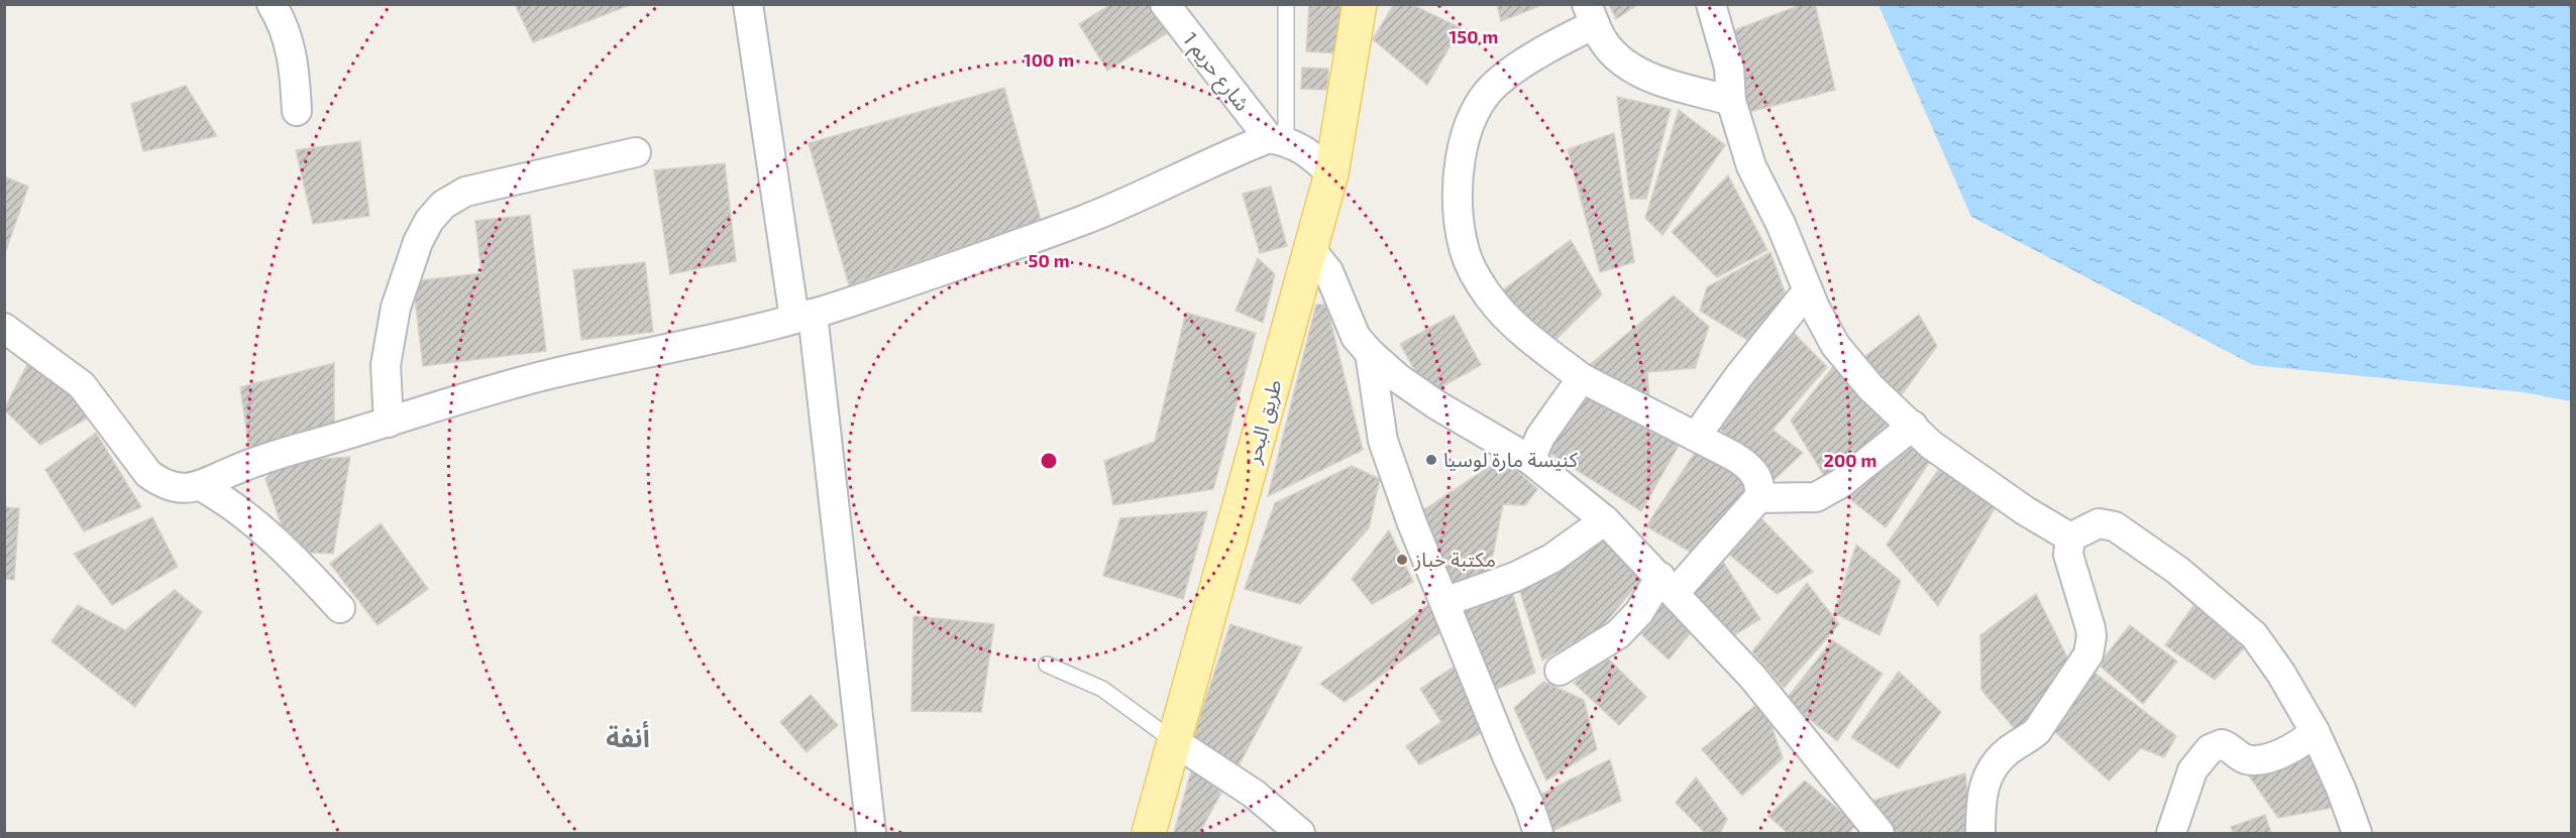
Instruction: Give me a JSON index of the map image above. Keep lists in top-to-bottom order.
{
  "streets": {
    "main road": ["طريق البحر"],
    "street": ["شارع حريم 1"]
  },
  "districts": ["أنفة"],
  "places": ["كنيسة مارة لوسيا", "مكتبة خباز"],
  "rings": [
    "150 m",
    "100 m",
    "50 m",
    "200 m"
  ]
}
